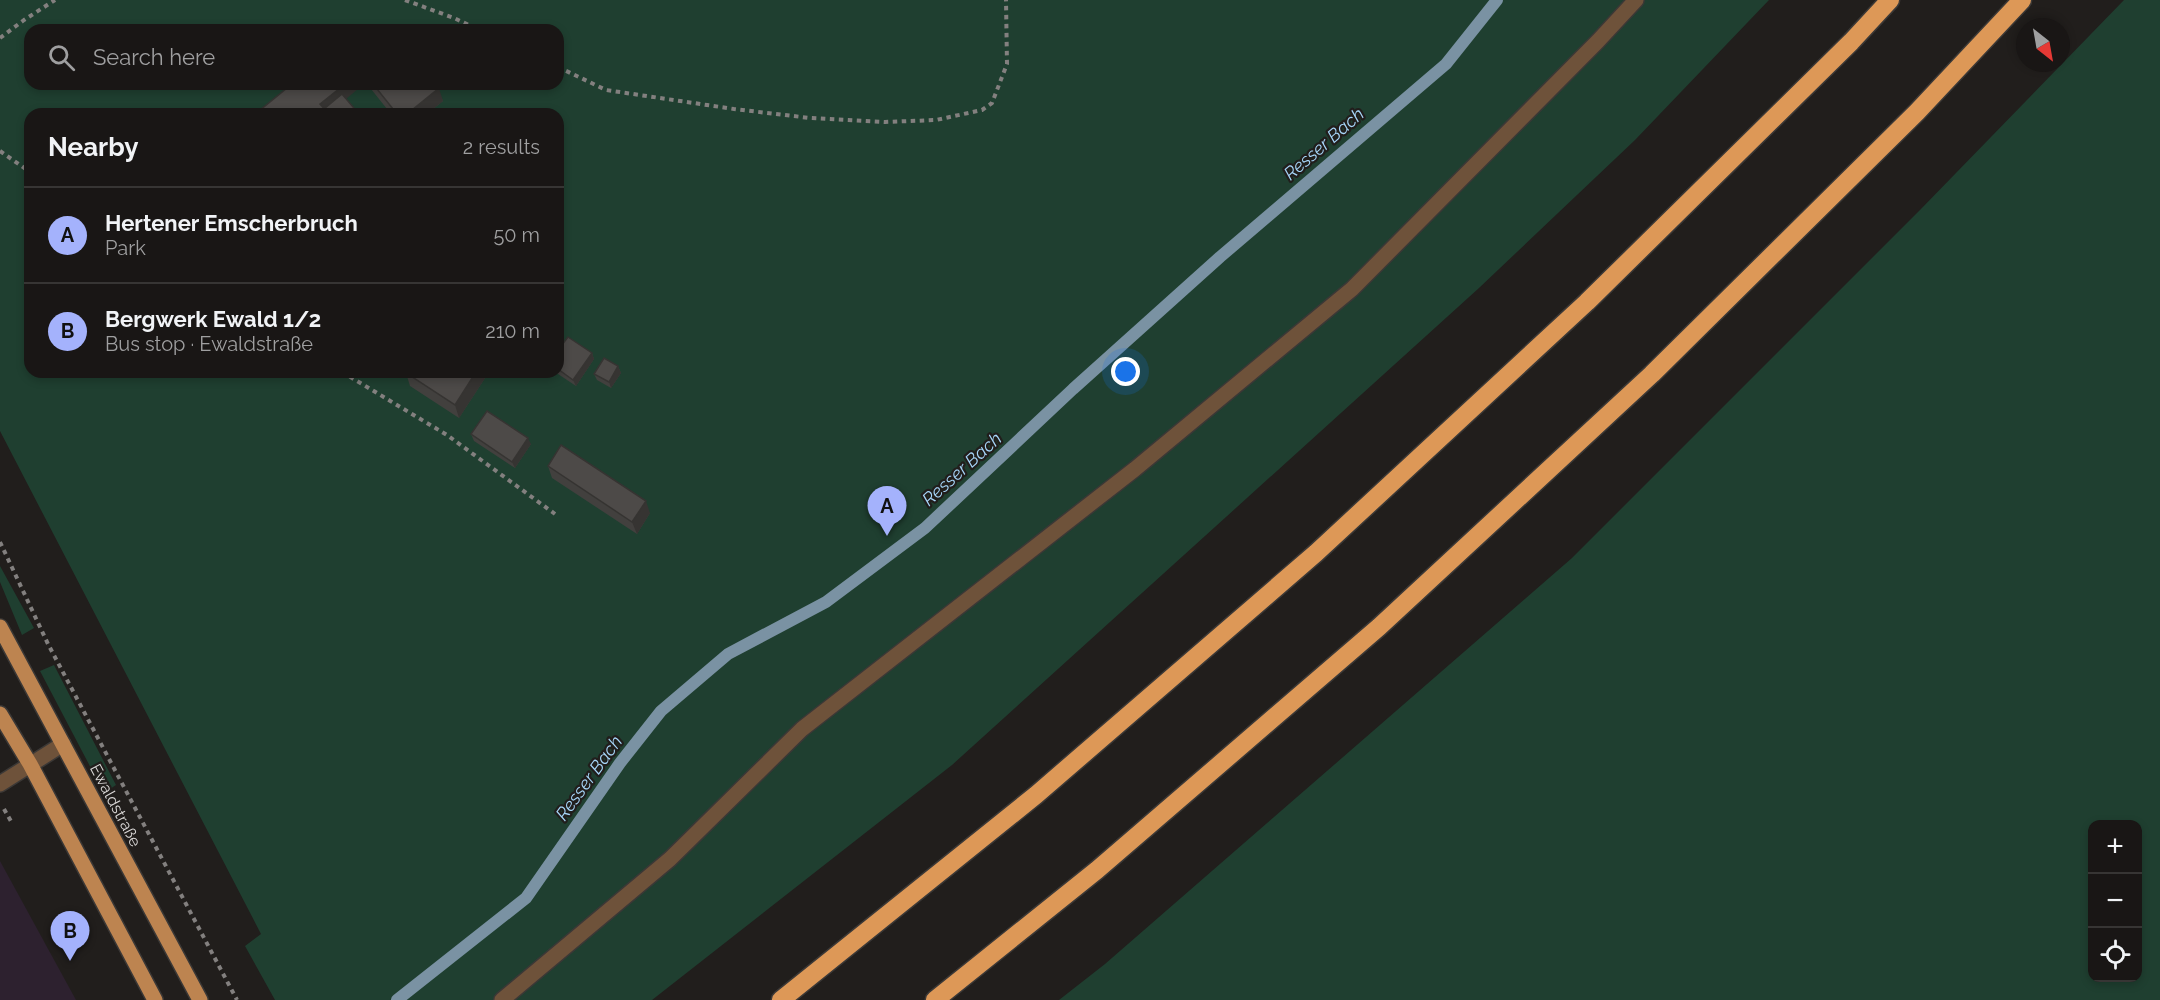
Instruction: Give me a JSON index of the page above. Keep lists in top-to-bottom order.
{
  "streets": {
    "main road": ["Ewaldstraße"]
  },
  "water": ["Resser Bach"],
  "north": "bottom right",
  "page": {
    "search": "Search here",
    "heading": ["Nearby", "2 results"],
    "list": [
      {
        "mark": "A",
        "name": "Hertener Emscherbruch",
        "note": "Park",
        "value": "50 m"
      },
      {
        "mark": "B",
        "name": "Bergwerk Ewald 1/2",
        "note": "Bus stop · Ewaldstraße",
        "value": "210 m"
      }
    ],
    "pins": ["A", "B"],
    "map_buttons": ["+", "−"]
  }
}
